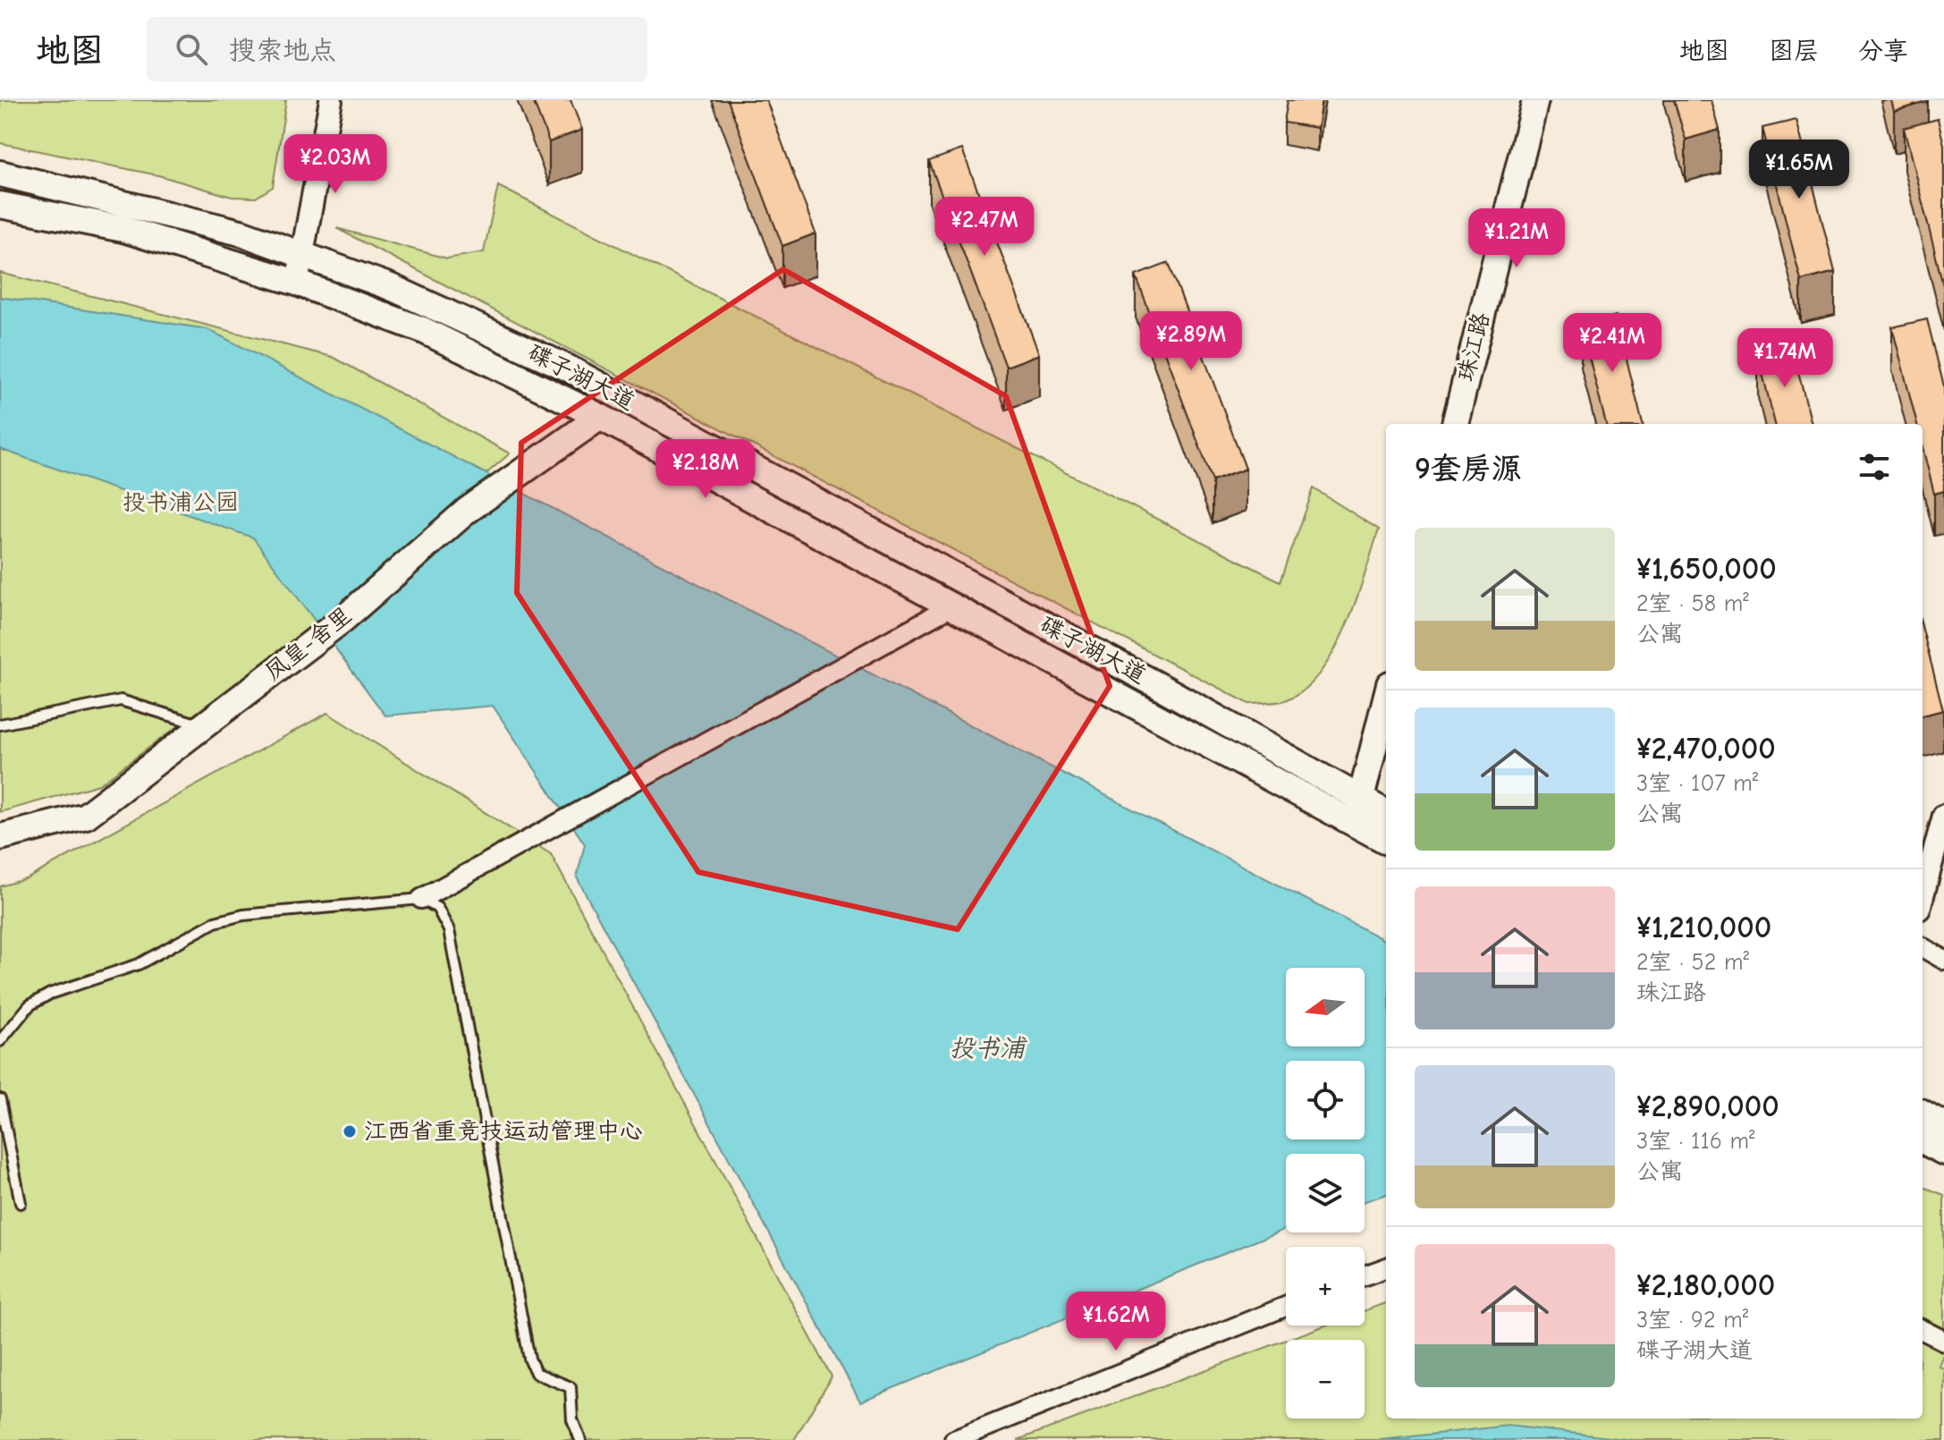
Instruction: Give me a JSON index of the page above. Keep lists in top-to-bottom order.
{
  "streets": {
    "main road": ["珠江路", "碟子湖大道", "凤皇-舍里"]
  },
  "crossings": [
    ["碟子湖大道", "凤皇-舍里"]
  ],
  "water": ["投书浦"],
  "parks": ["投书浦公园"],
  "places": ["江西省重竞技运动管理中心"],
  "north": "left",
  "page": {
    "header": "地图",
    "search": "搜索地点",
    "nav": ["地图", "图层", "分享"],
    "price": [
      "¥2.03M",
      "¥1.65M",
      "¥2.47M",
      "¥1.21M",
      "¥2.89M",
      "¥2.41M",
      "¥1.74M",
      "¥2.18M",
      "¥1.62M"
    ],
    "heading": "9套房源",
    "list": [
      {
        "name": "¥1,650,000",
        "note": "2室 · 58 m² · 公寓"
      },
      {
        "name": "¥2,470,000",
        "note": "3室 · 107 m² · 公寓"
      },
      {
        "name": "¥1,210,000",
        "note": "2室 · 52 m² · 珠江路"
      },
      {
        "name": "¥2,890,000",
        "note": "3室 · 116 m² · 公寓"
      },
      {
        "name": "¥2,180,000",
        "note": "3室 · 92 m² · 碟子湖大道"
      }
    ],
    "map_buttons": ["+", "−"]
  }
}
